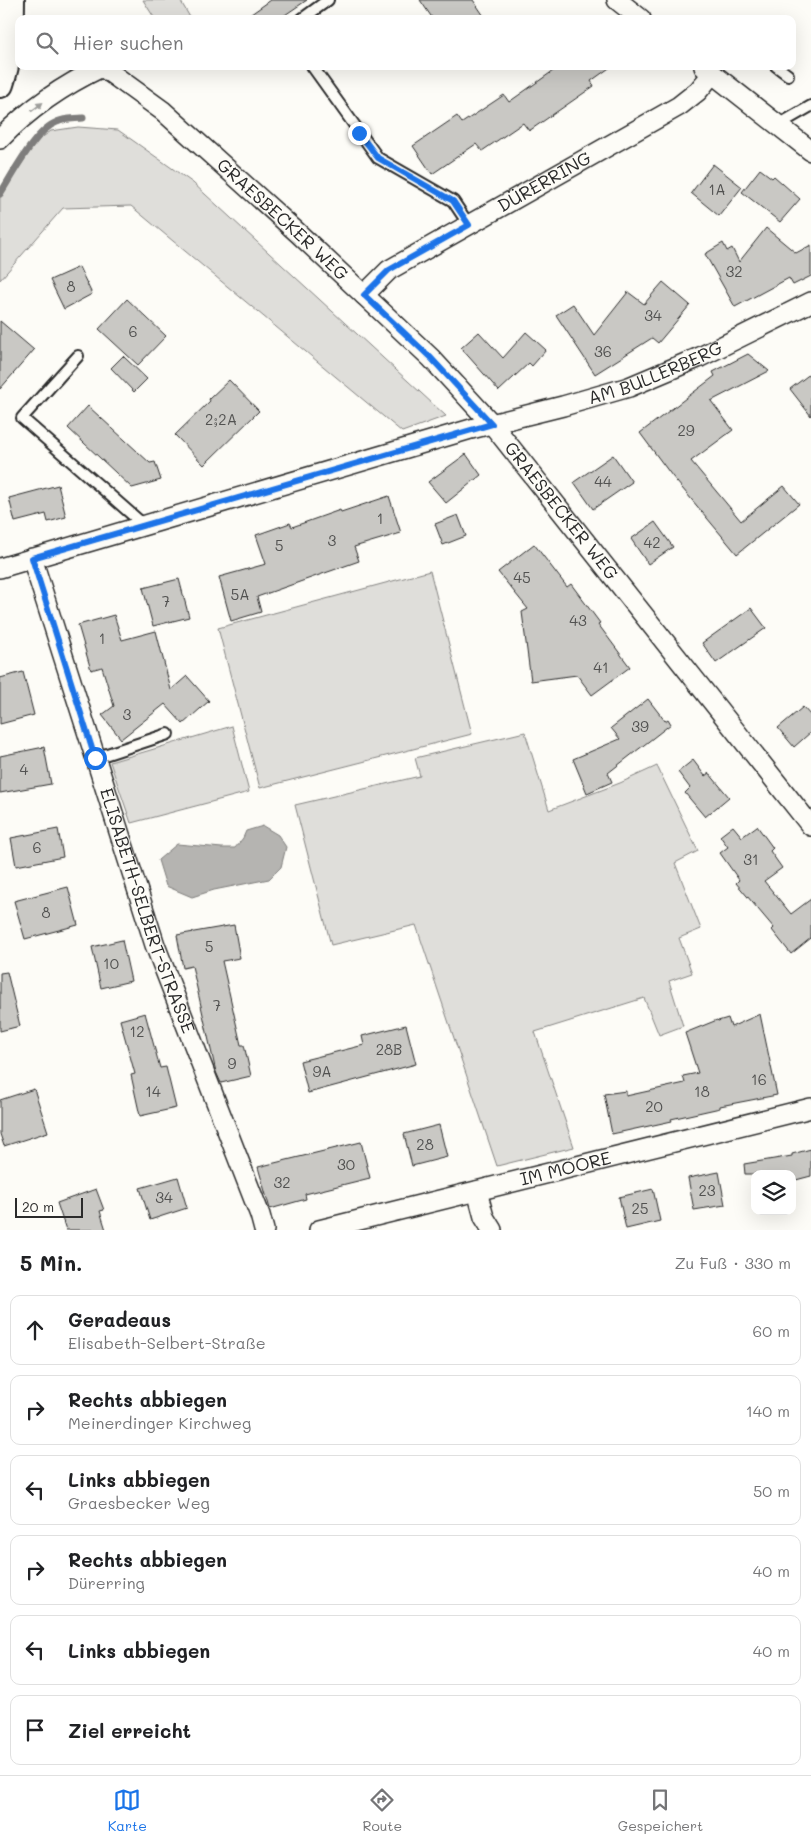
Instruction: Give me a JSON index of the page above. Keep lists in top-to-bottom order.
{
  "streets": {
    "street": [
      "DÜRERRING",
      "GRAESBECKER WEG",
      "AM BULLERBERG",
      "ELISABETH-SELBERT-STRASSE",
      "IM MOORE"
    ]
  },
  "crossings": [
    ["DÜRERRING", "GRAESBECKER WEG"],
    ["GRAESBECKER WEG", "AM BULLERBERG"],
    ["AM BULLERBERG", "ELISABETH-SELBERT-STRASSE"]
  ],
  "house_numbers": [
    "1A",
    "32",
    "8",
    "34",
    "6",
    "36",
    "2;2A",
    "29",
    "44",
    "1",
    "3",
    "42",
    "5",
    "45",
    "5A",
    "7",
    "43",
    "1",
    "41",
    "3",
    "39",
    "4",
    "6",
    "31",
    "8",
    "5",
    "10",
    "7",
    "12",
    "28B",
    "9",
    "9A",
    "16",
    "14",
    "18",
    "20",
    "28",
    "30",
    "32",
    "23",
    "34",
    "25"
  ],
  "scale_bar": "20 m",
  "page": {
    "search": "Hier suchen",
    "scale": "20 m",
    "heading": ["5 Min.", "Zu Fuß · 330 m"],
    "list": [
      ["Geradeaus", "Elisabeth-Selbert-Straße", "60 m"],
      ["Rechts abbiegen", "Meinerdinger Kirchweg", "140 m"],
      ["Links abbiegen", "Graesbecker Weg", "50 m"],
      ["Rechts abbiegen", "Dürerring", "40 m"],
      ["Links abbiegen", "40 m"],
      "Ziel erreicht"
    ],
    "nav": ["Karte", "Route", "Gespeichert"]
  }
}
